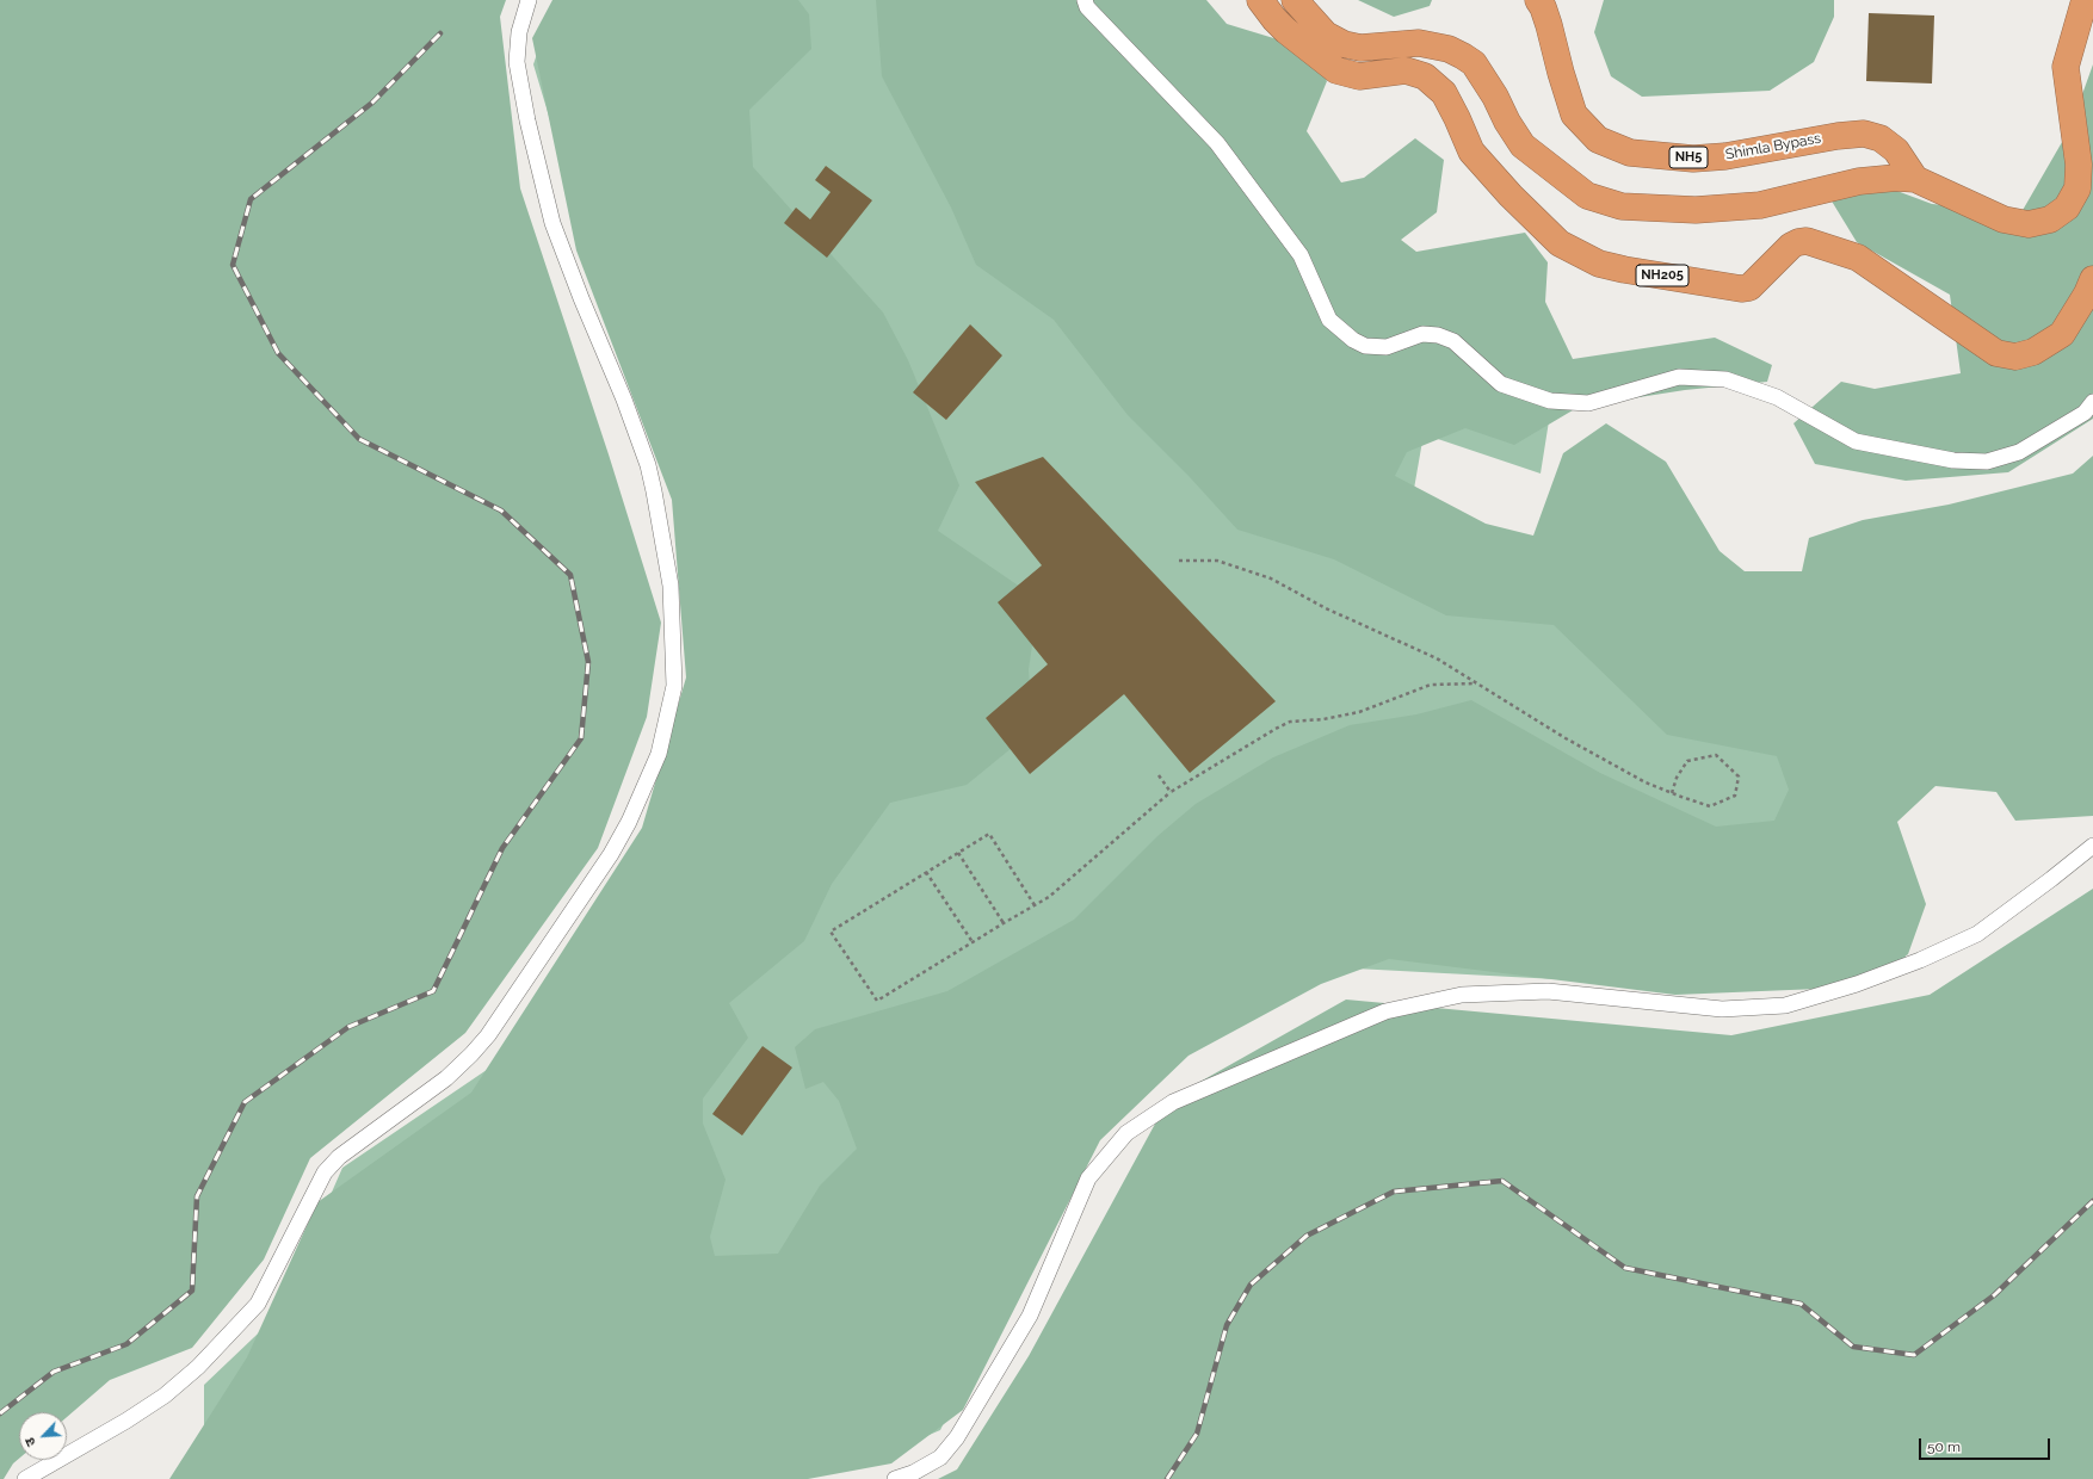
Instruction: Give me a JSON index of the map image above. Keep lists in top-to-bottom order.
{
  "streets": {
    "highway": ["Shimla Bypass", "NH5", "NH205"]
  },
  "scale_bar": "50 m",
  "north": "bottom left"
}
